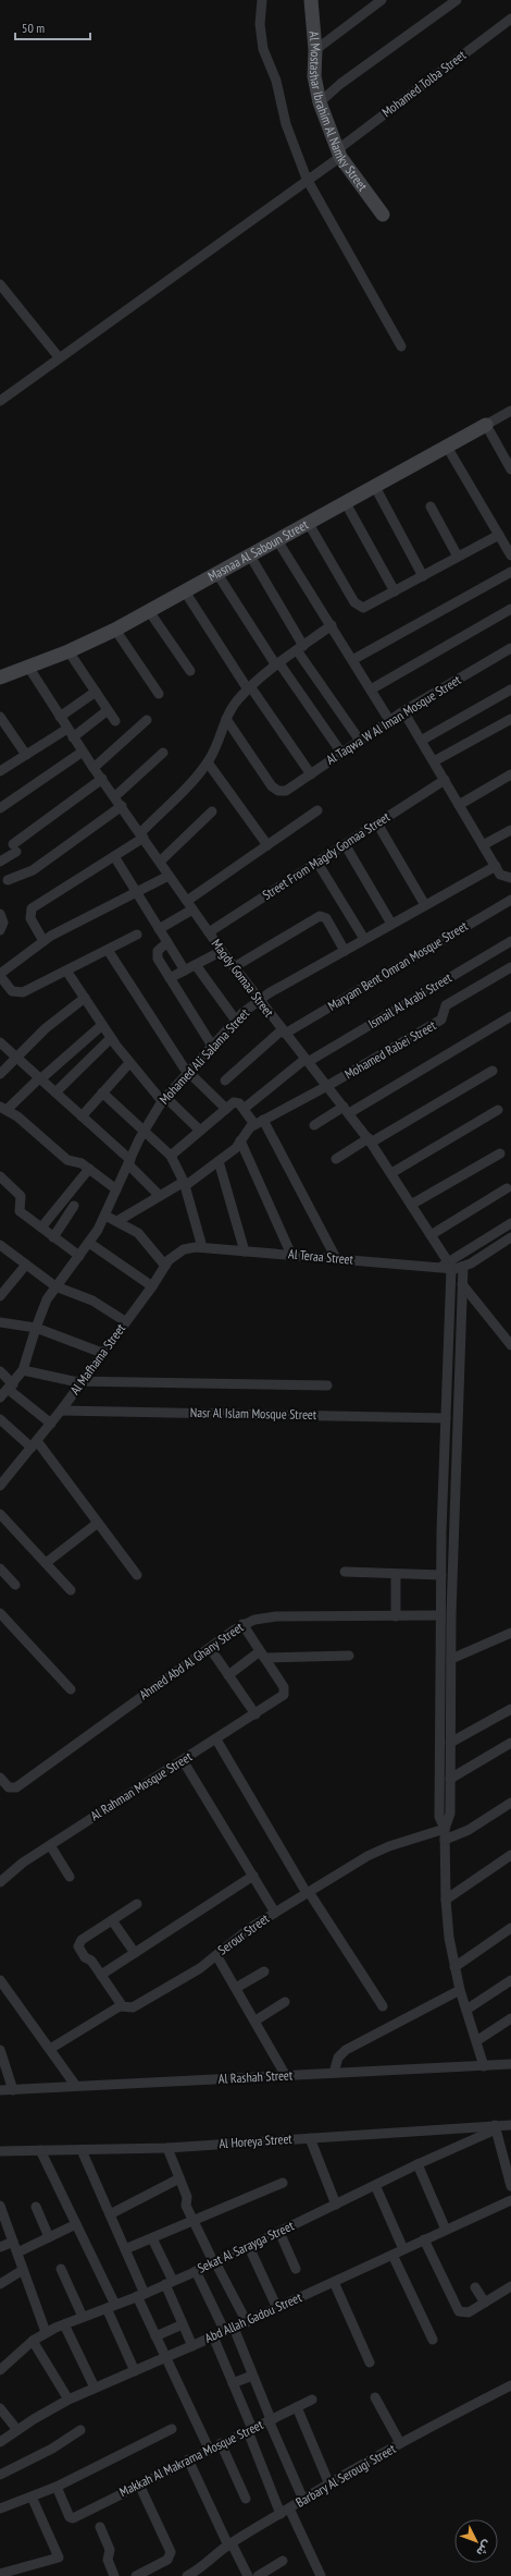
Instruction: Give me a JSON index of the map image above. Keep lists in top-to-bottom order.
{
  "streets": {
    "street": [
      "Mohamed Tolba Street",
      "Al Mostashar Ibrahim Al Namky Street",
      "Masnaa Al Saboun Street",
      "Al Taqwa W Al Iman Mosque Street",
      "Street From Magdy Gomaa Street",
      "Maryam Bent Omran Mosque Street",
      "Magdy Gomaa Street",
      "Ismail Al Arabi Street",
      "Mohamed Rabei Street",
      "Mohamed Ali Salama Street",
      "Al Teraa Street",
      "Al Mafhama Street",
      "Nasr Al Islam Mosque Street",
      "Ahmed Abd Al Ghany Street",
      "Al Rahman Mosque Street",
      "Serour Street",
      "Al Rashah Street",
      "Al Horeya Street",
      "Sekat Al Sarayga Street",
      "Abd Allah Gadou Street",
      "Makkah Al Makrama Mosque Street",
      "Barbary Al Serougi Street"
    ]
  },
  "crossings": [
    ["Mohamed Tolba Street", "Al Mostashar Ibrahim Al Namky Street"],
    ["Masnaa Al Saboun Street", "Magdy Gomaa Street"],
    ["Street From Magdy Gomaa Street", "Magdy Gomaa Street"],
    ["Maryam Bent Omran Mosque Street", "Magdy Gomaa Street"],
    ["Magdy Gomaa Street", "Ismail Al Arabi Street"],
    ["Magdy Gomaa Street", "Mohamed Rabei Street"],
    ["Magdy Gomaa Street", "Mohamed Ali Salama Street"],
    ["Magdy Gomaa Street", "Al Teraa Street"],
    ["Al Teraa Street", "Al Mafhama Street"],
    ["Al Mafhama Street", "Nasr Al Islam Mosque Street"],
    ["Al Horeya Street", "Sekat Al Sarayga Street"]
  ],
  "scale_bar": "50 m",
  "north": "bottom right"
}
